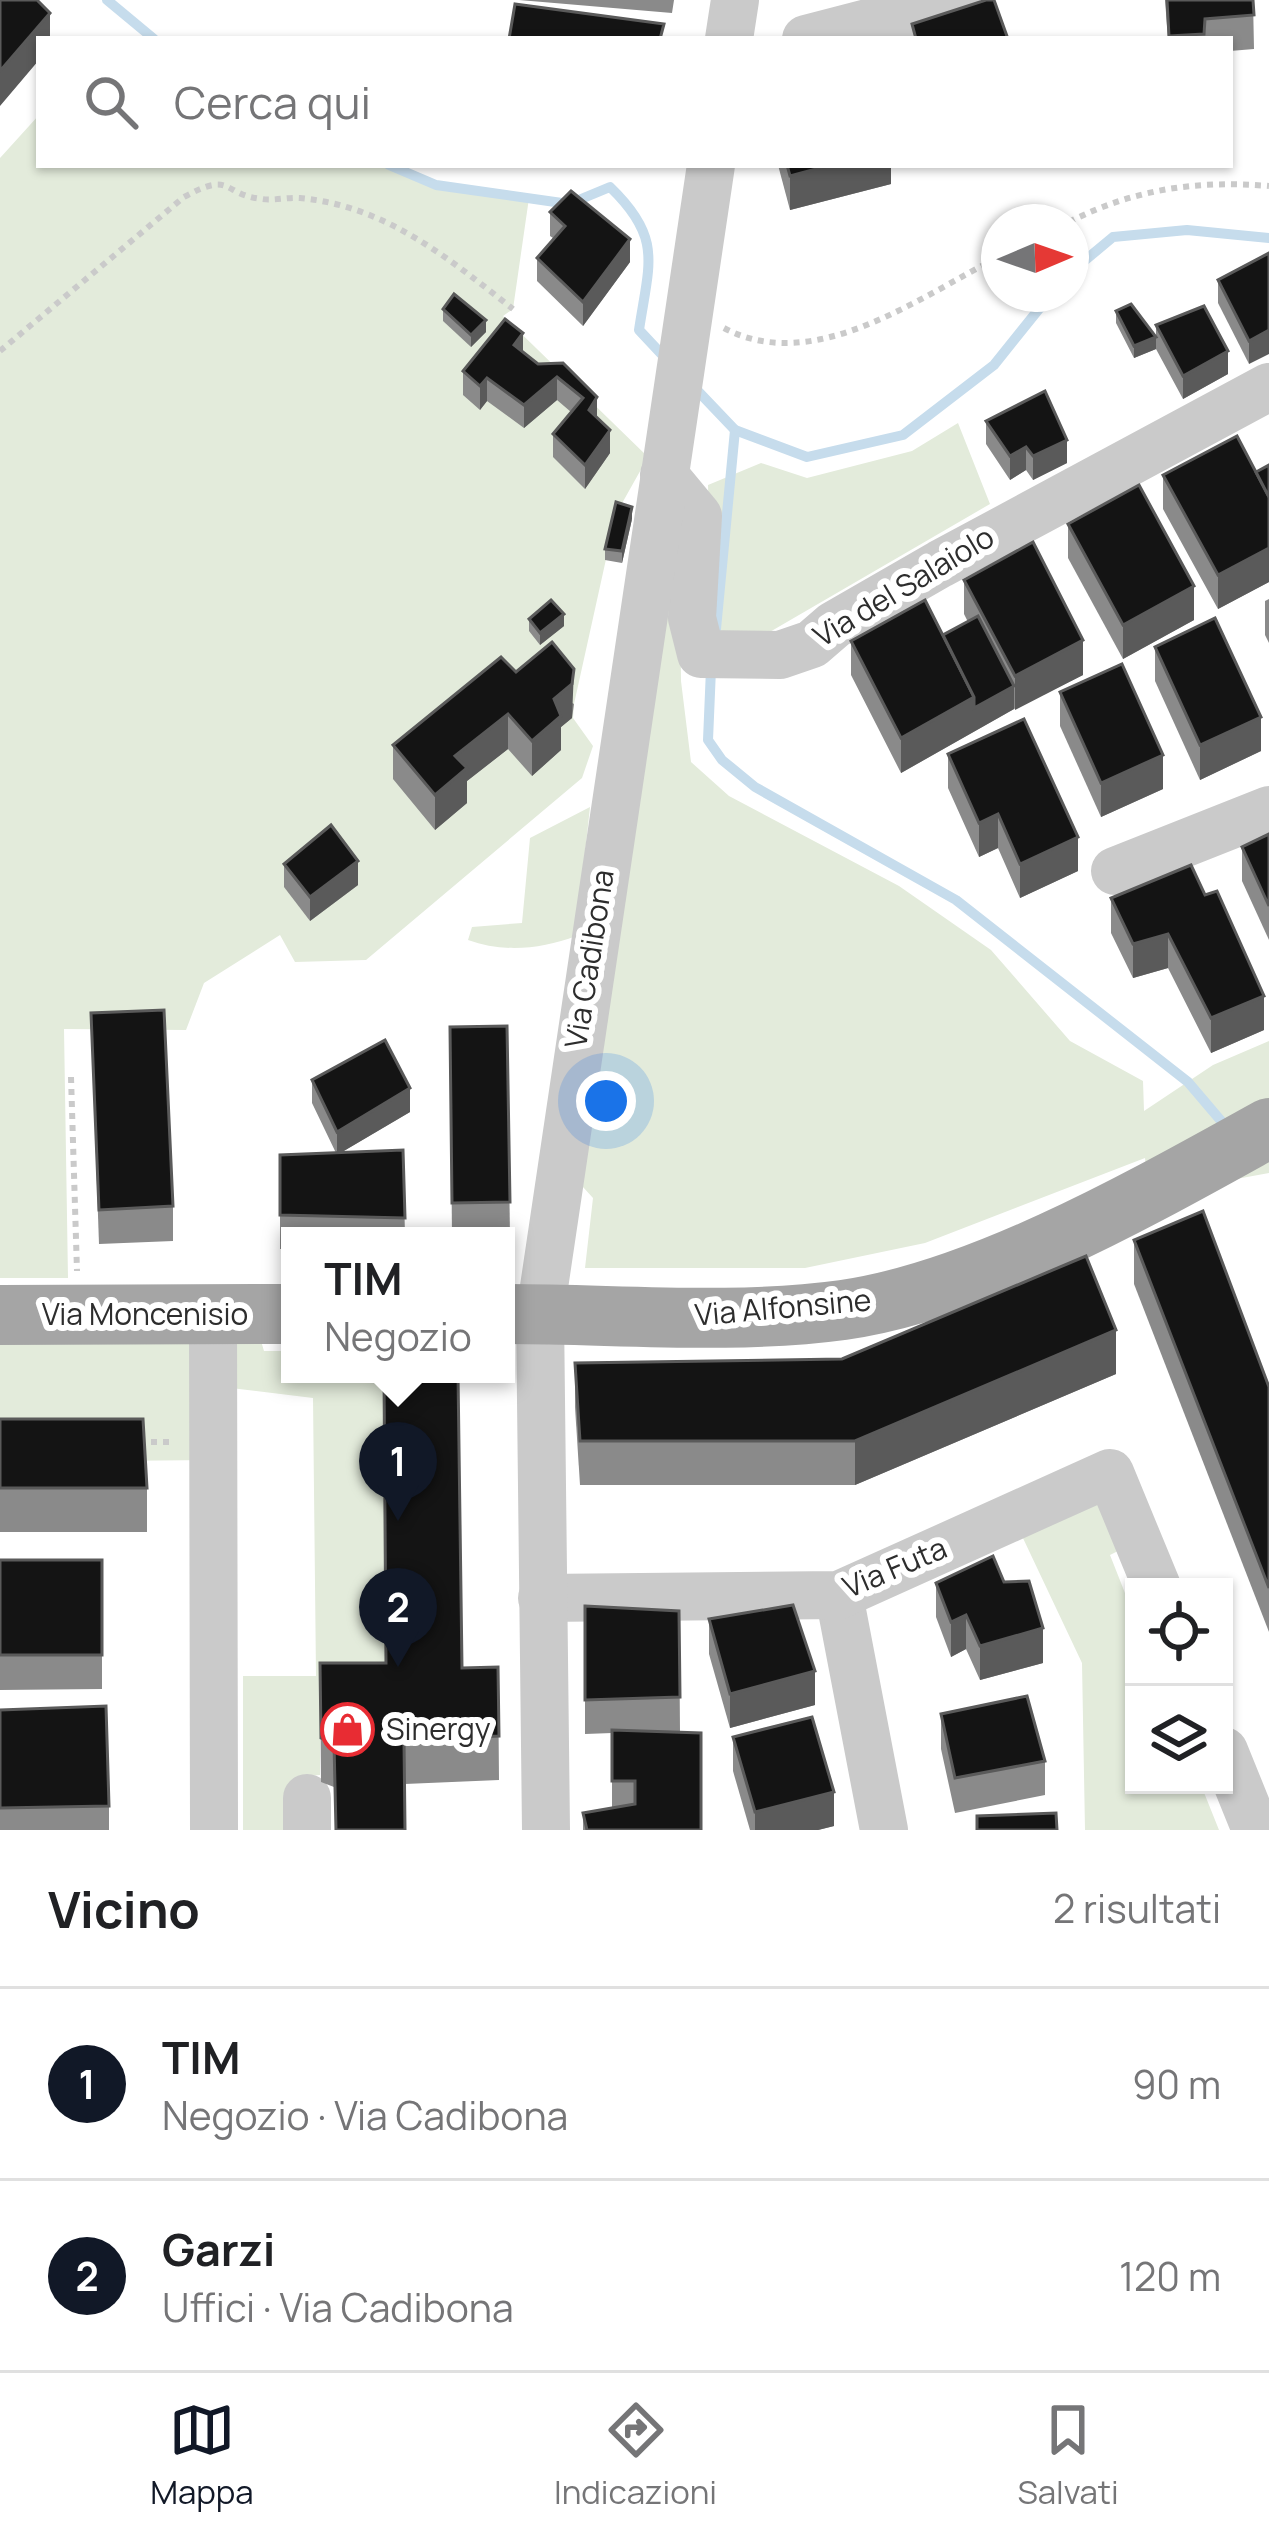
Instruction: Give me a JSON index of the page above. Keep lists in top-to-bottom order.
{
  "streets": {
    "main road": ["Via Alfonsine", "Via Moncenisio"],
    "street": ["Via del Salaiolo", "Via Cadibona", "Via Futa"]
  },
  "crossings": [
    ["Via del Salaiolo", "Via Cadibona"],
    ["Via Cadibona", "Via Alfonsine"],
    ["Via Cadibona", "Via Futa"]
  ],
  "places": {
    "shop": ["Sinergy"]
  },
  "north": "right",
  "page": {
    "search": "Cerca qui",
    "popup": ["TIM", "Negozio"],
    "pins": ["1", "2"],
    "heading": ["Vicino", "2 risultati"],
    "list": [
      {
        "mark": "1",
        "name": "TIM",
        "note": "Negozio · Via Cadibona",
        "value": "90 m"
      },
      {
        "mark": "2",
        "name": "Garzi",
        "note": "Uffici · Via Cadibona",
        "value": "120 m"
      }
    ],
    "nav": ["Mappa", "Indicazioni", "Salvati"]
  }
}
